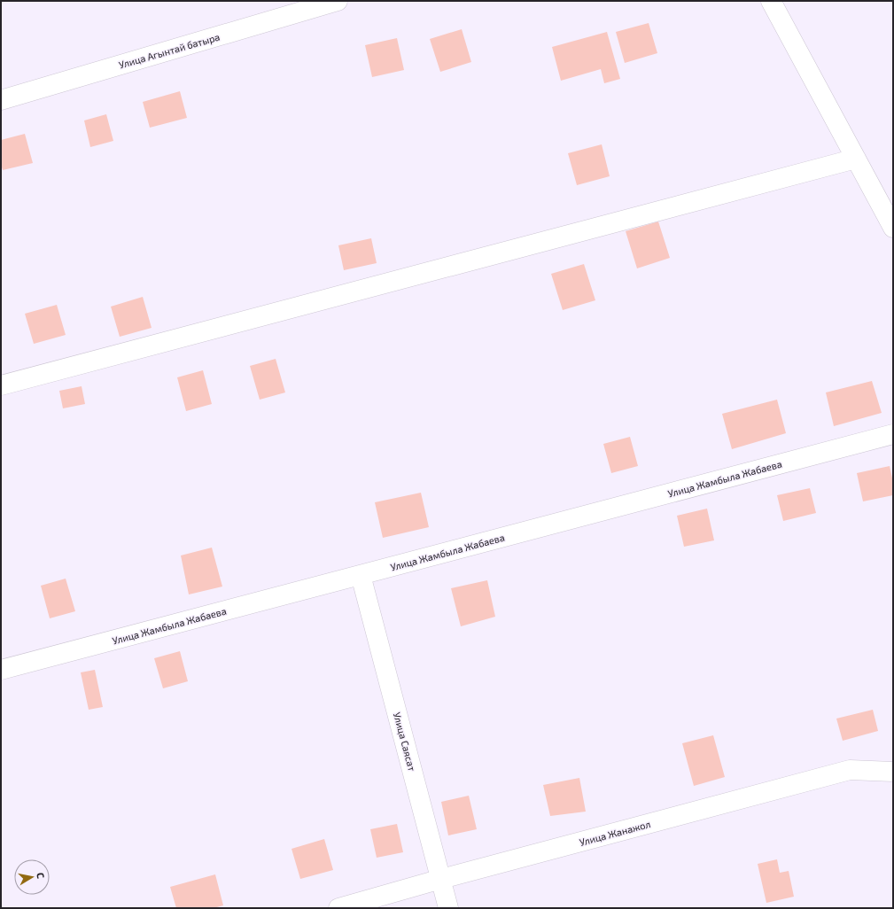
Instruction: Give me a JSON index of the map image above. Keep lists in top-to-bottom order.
{
  "streets": {
    "street": [
      "Улица Агынтай батыра",
      "Улица Жамбыла Жабаева",
      "Улица Саясат",
      "Улица Жанажол"
    ]
  },
  "crossings": [
    ["Улица Жамбыла Жабаева", "Улица Саясат"],
    ["Улица Саясат", "Улица Жанажол"]
  ],
  "north": "right"
}
